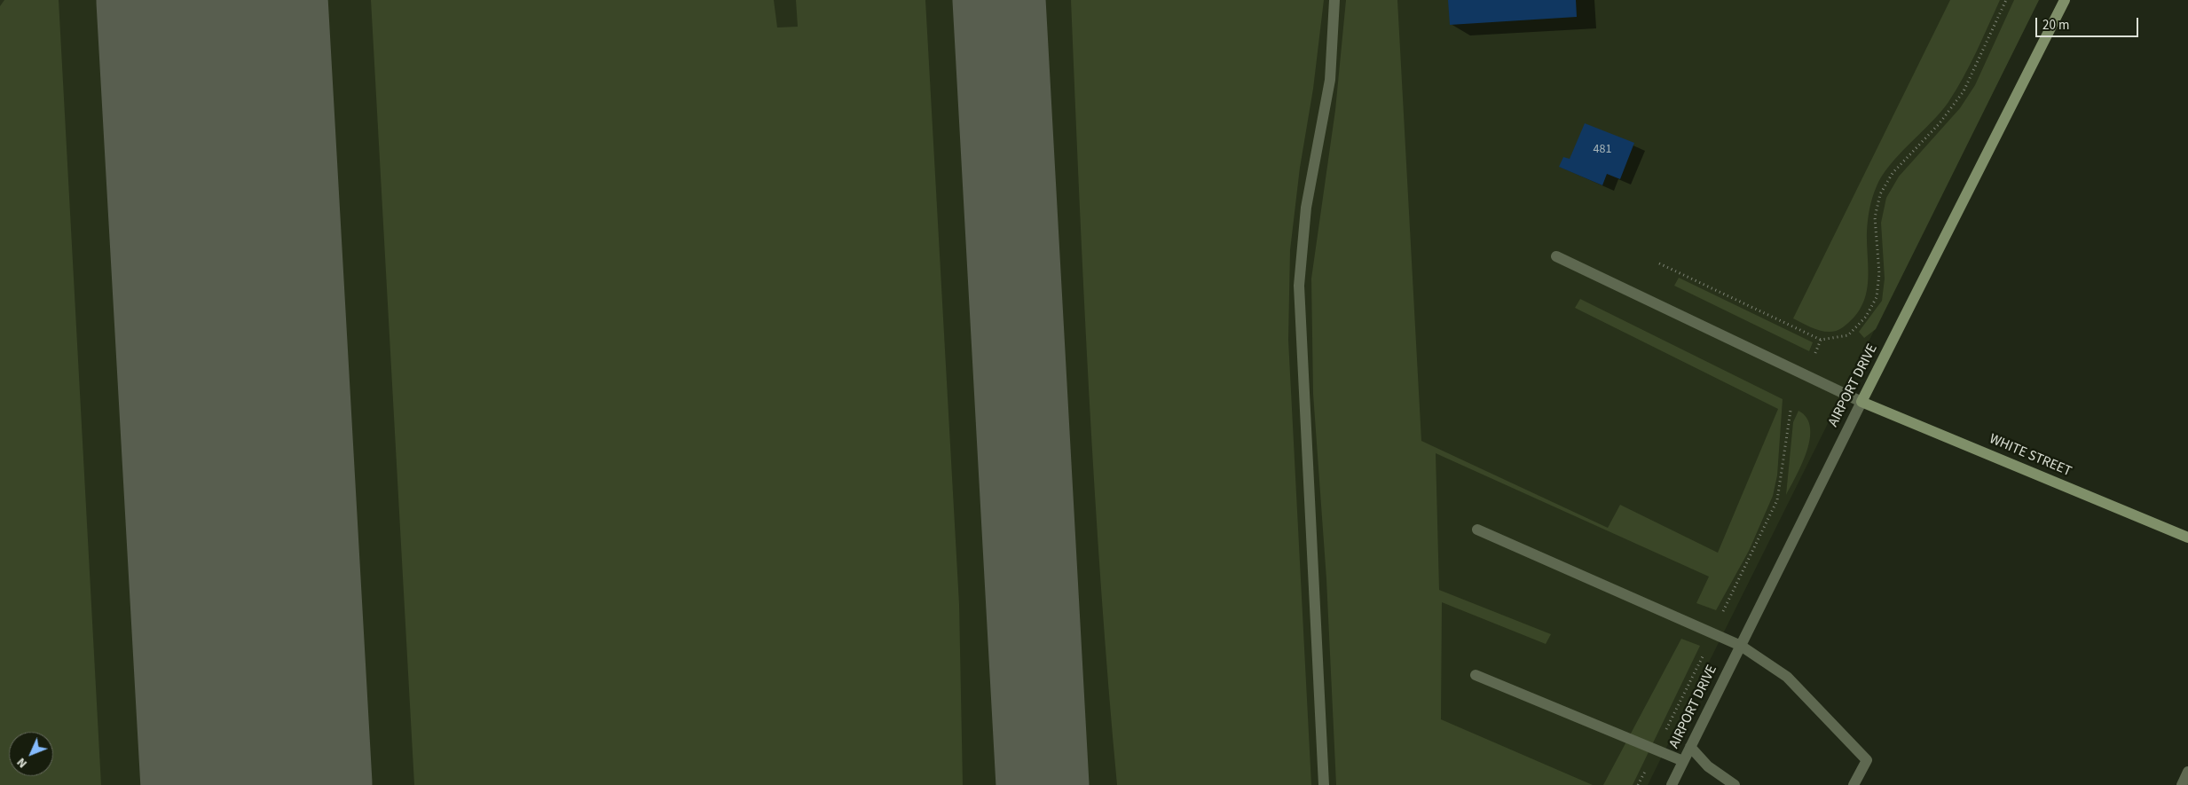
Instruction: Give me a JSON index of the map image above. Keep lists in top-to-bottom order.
{
  "streets": {
    "main road": ["AIRPORT DRIVE", "WHITE STREET"]
  },
  "crossings": [
    ["AIRPORT DRIVE", "WHITE STREET"]
  ],
  "house_numbers": ["481"],
  "scale_bar": "20 m",
  "north": "bottom left"
}
